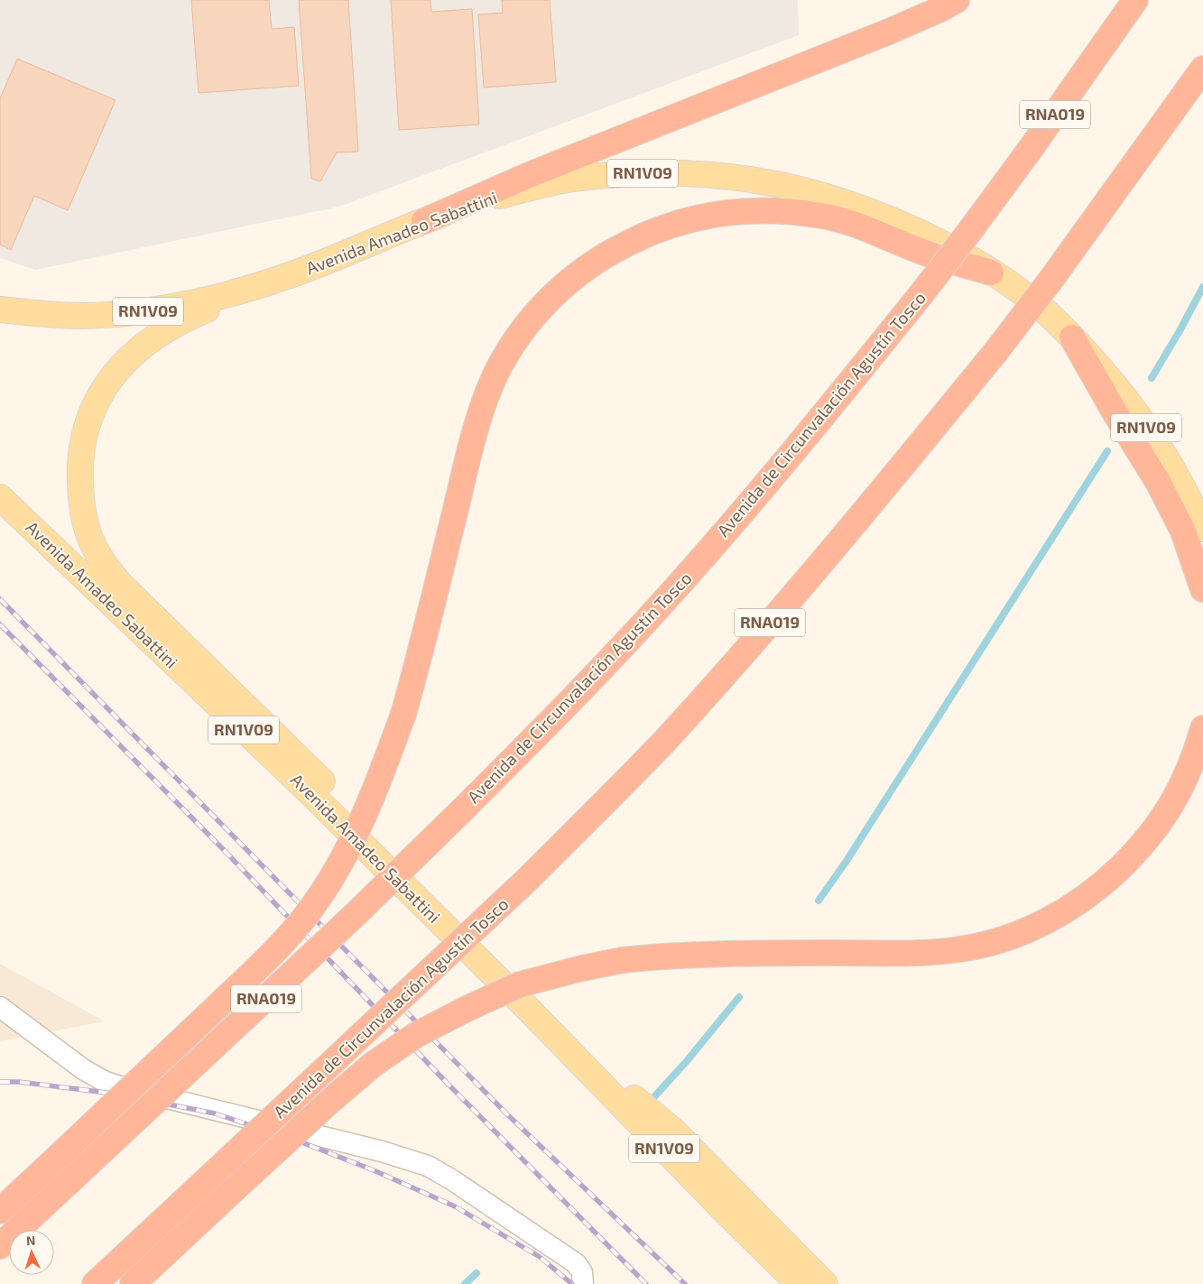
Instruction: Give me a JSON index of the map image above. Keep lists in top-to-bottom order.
{
  "streets": {
    "highway": ["RNA019", "Avenida de Circunvalación Agustín Tosco"],
    "main road": ["RN1V09", "Avenida Amadeo Sabattini"]
  },
  "north": "top"
}
